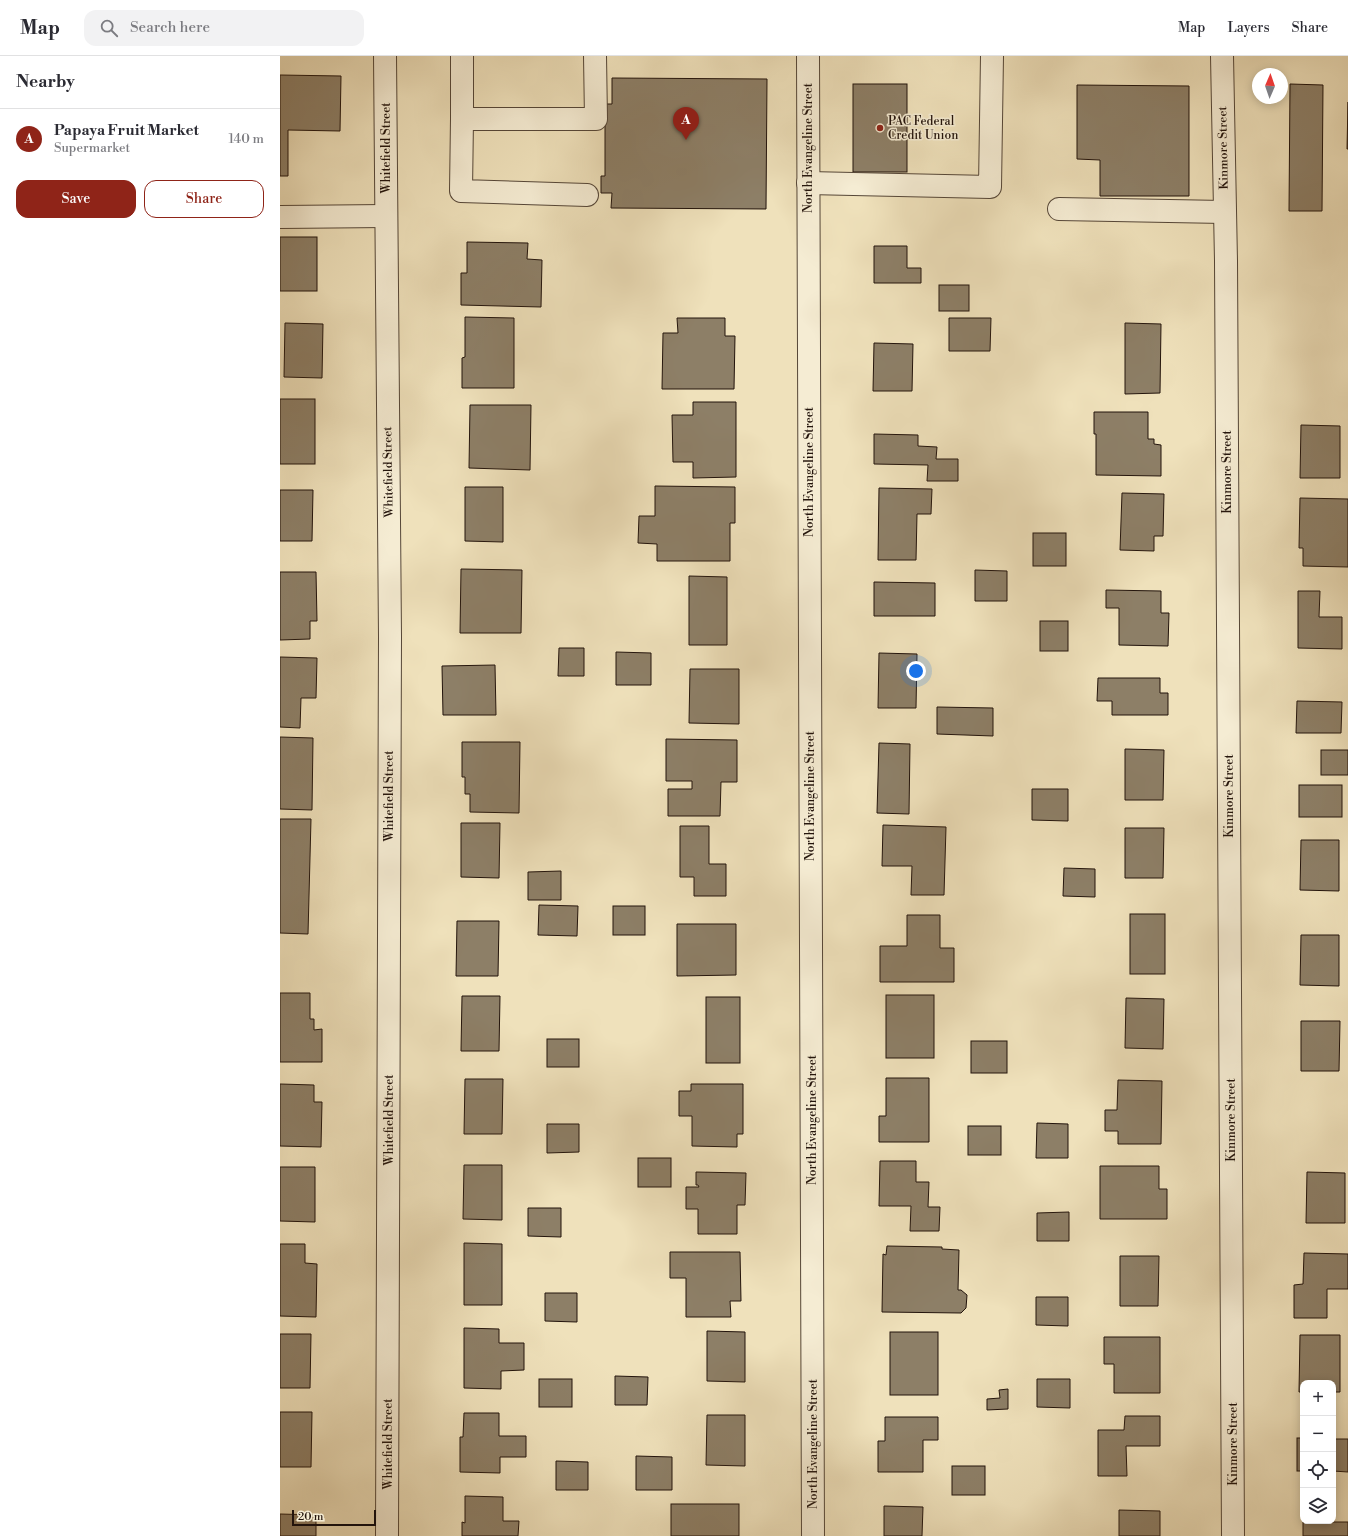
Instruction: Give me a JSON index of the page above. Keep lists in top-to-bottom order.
{
  "streets": {
    "street": ["Whitefield Street", "North Evangeline Street", "Kinmore Street"]
  },
  "places": ["PAC Federal Credit Union"],
  "scale_bar": "20 m",
  "north": "top",
  "page": {
    "header": "Map",
    "search": "Search here",
    "nav": ["Map", "Layers", "Share"],
    "heading": "Nearby",
    "pins": "A",
    "list": [
      {
        "mark": "A",
        "name": "Papaya Fruit Market",
        "note": "Supermarket",
        "value": "140 m"
      }
    ],
    "buttons": ["Save", "Share"],
    "map_buttons": ["+", "−"],
    "scale": "20 m"
  }
}
